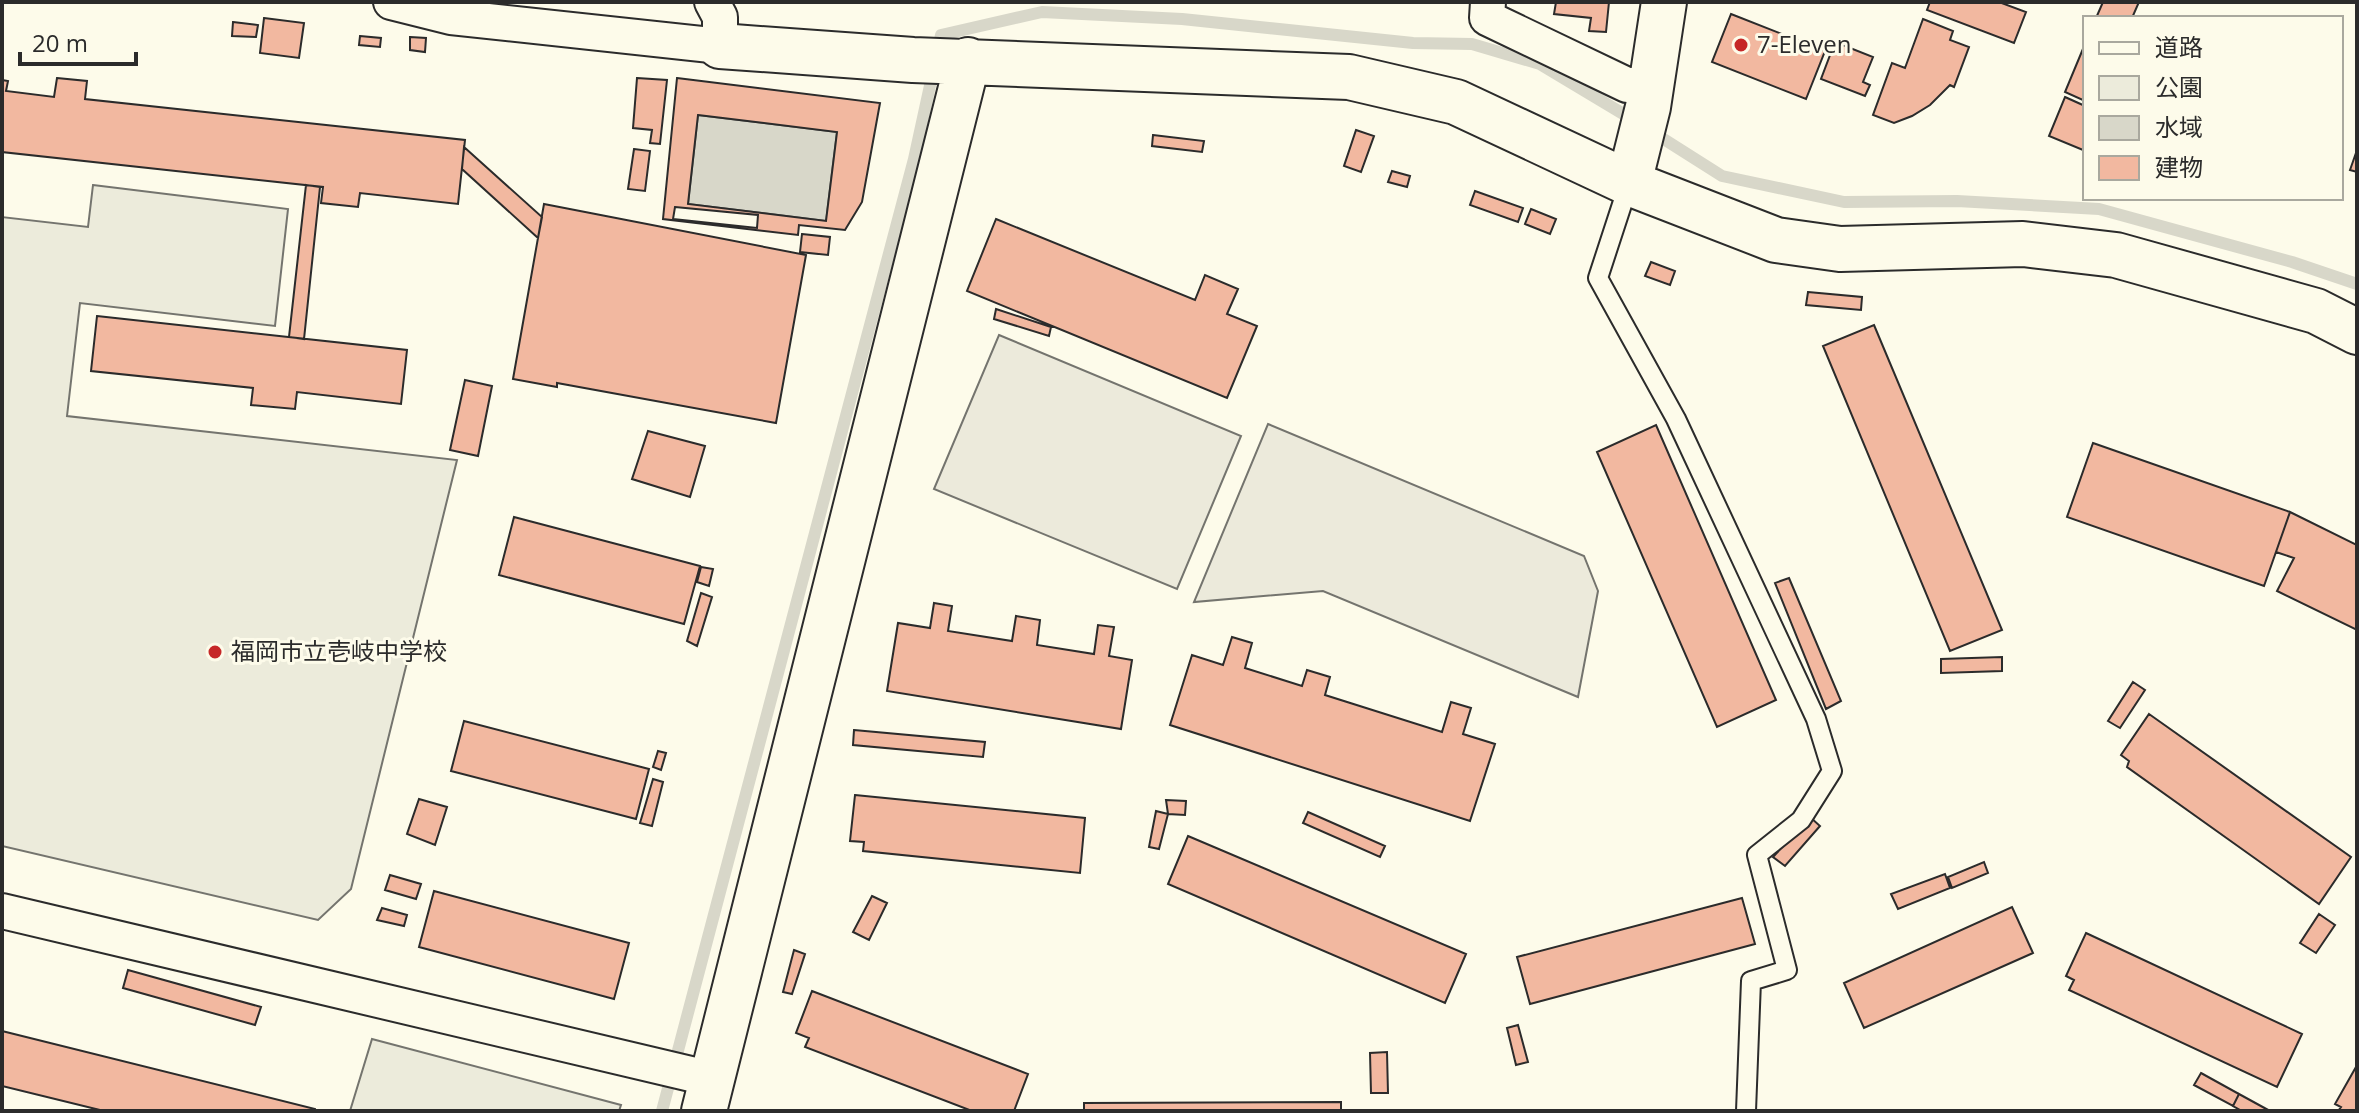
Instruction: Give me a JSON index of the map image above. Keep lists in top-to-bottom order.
{
  "places": ["7-Eleven", "福岡市立壱岐中学校"],
  "legend": [
    "道路",
    "公園",
    "水域",
    "建物"
  ],
  "scale_bar": "20 m"
}
